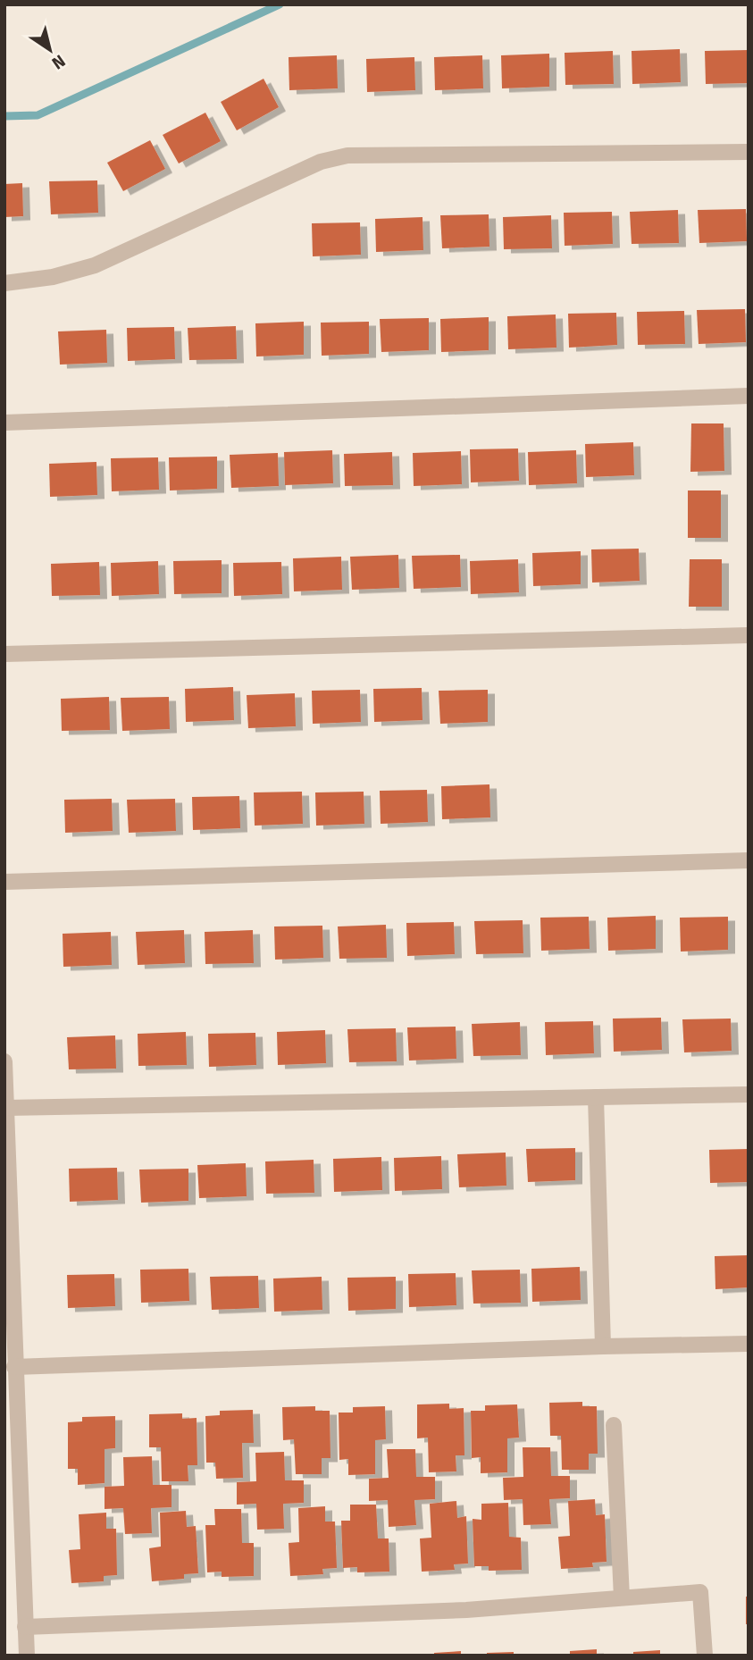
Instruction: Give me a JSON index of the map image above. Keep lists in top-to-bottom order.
{
  "north": "bottom right"
}
